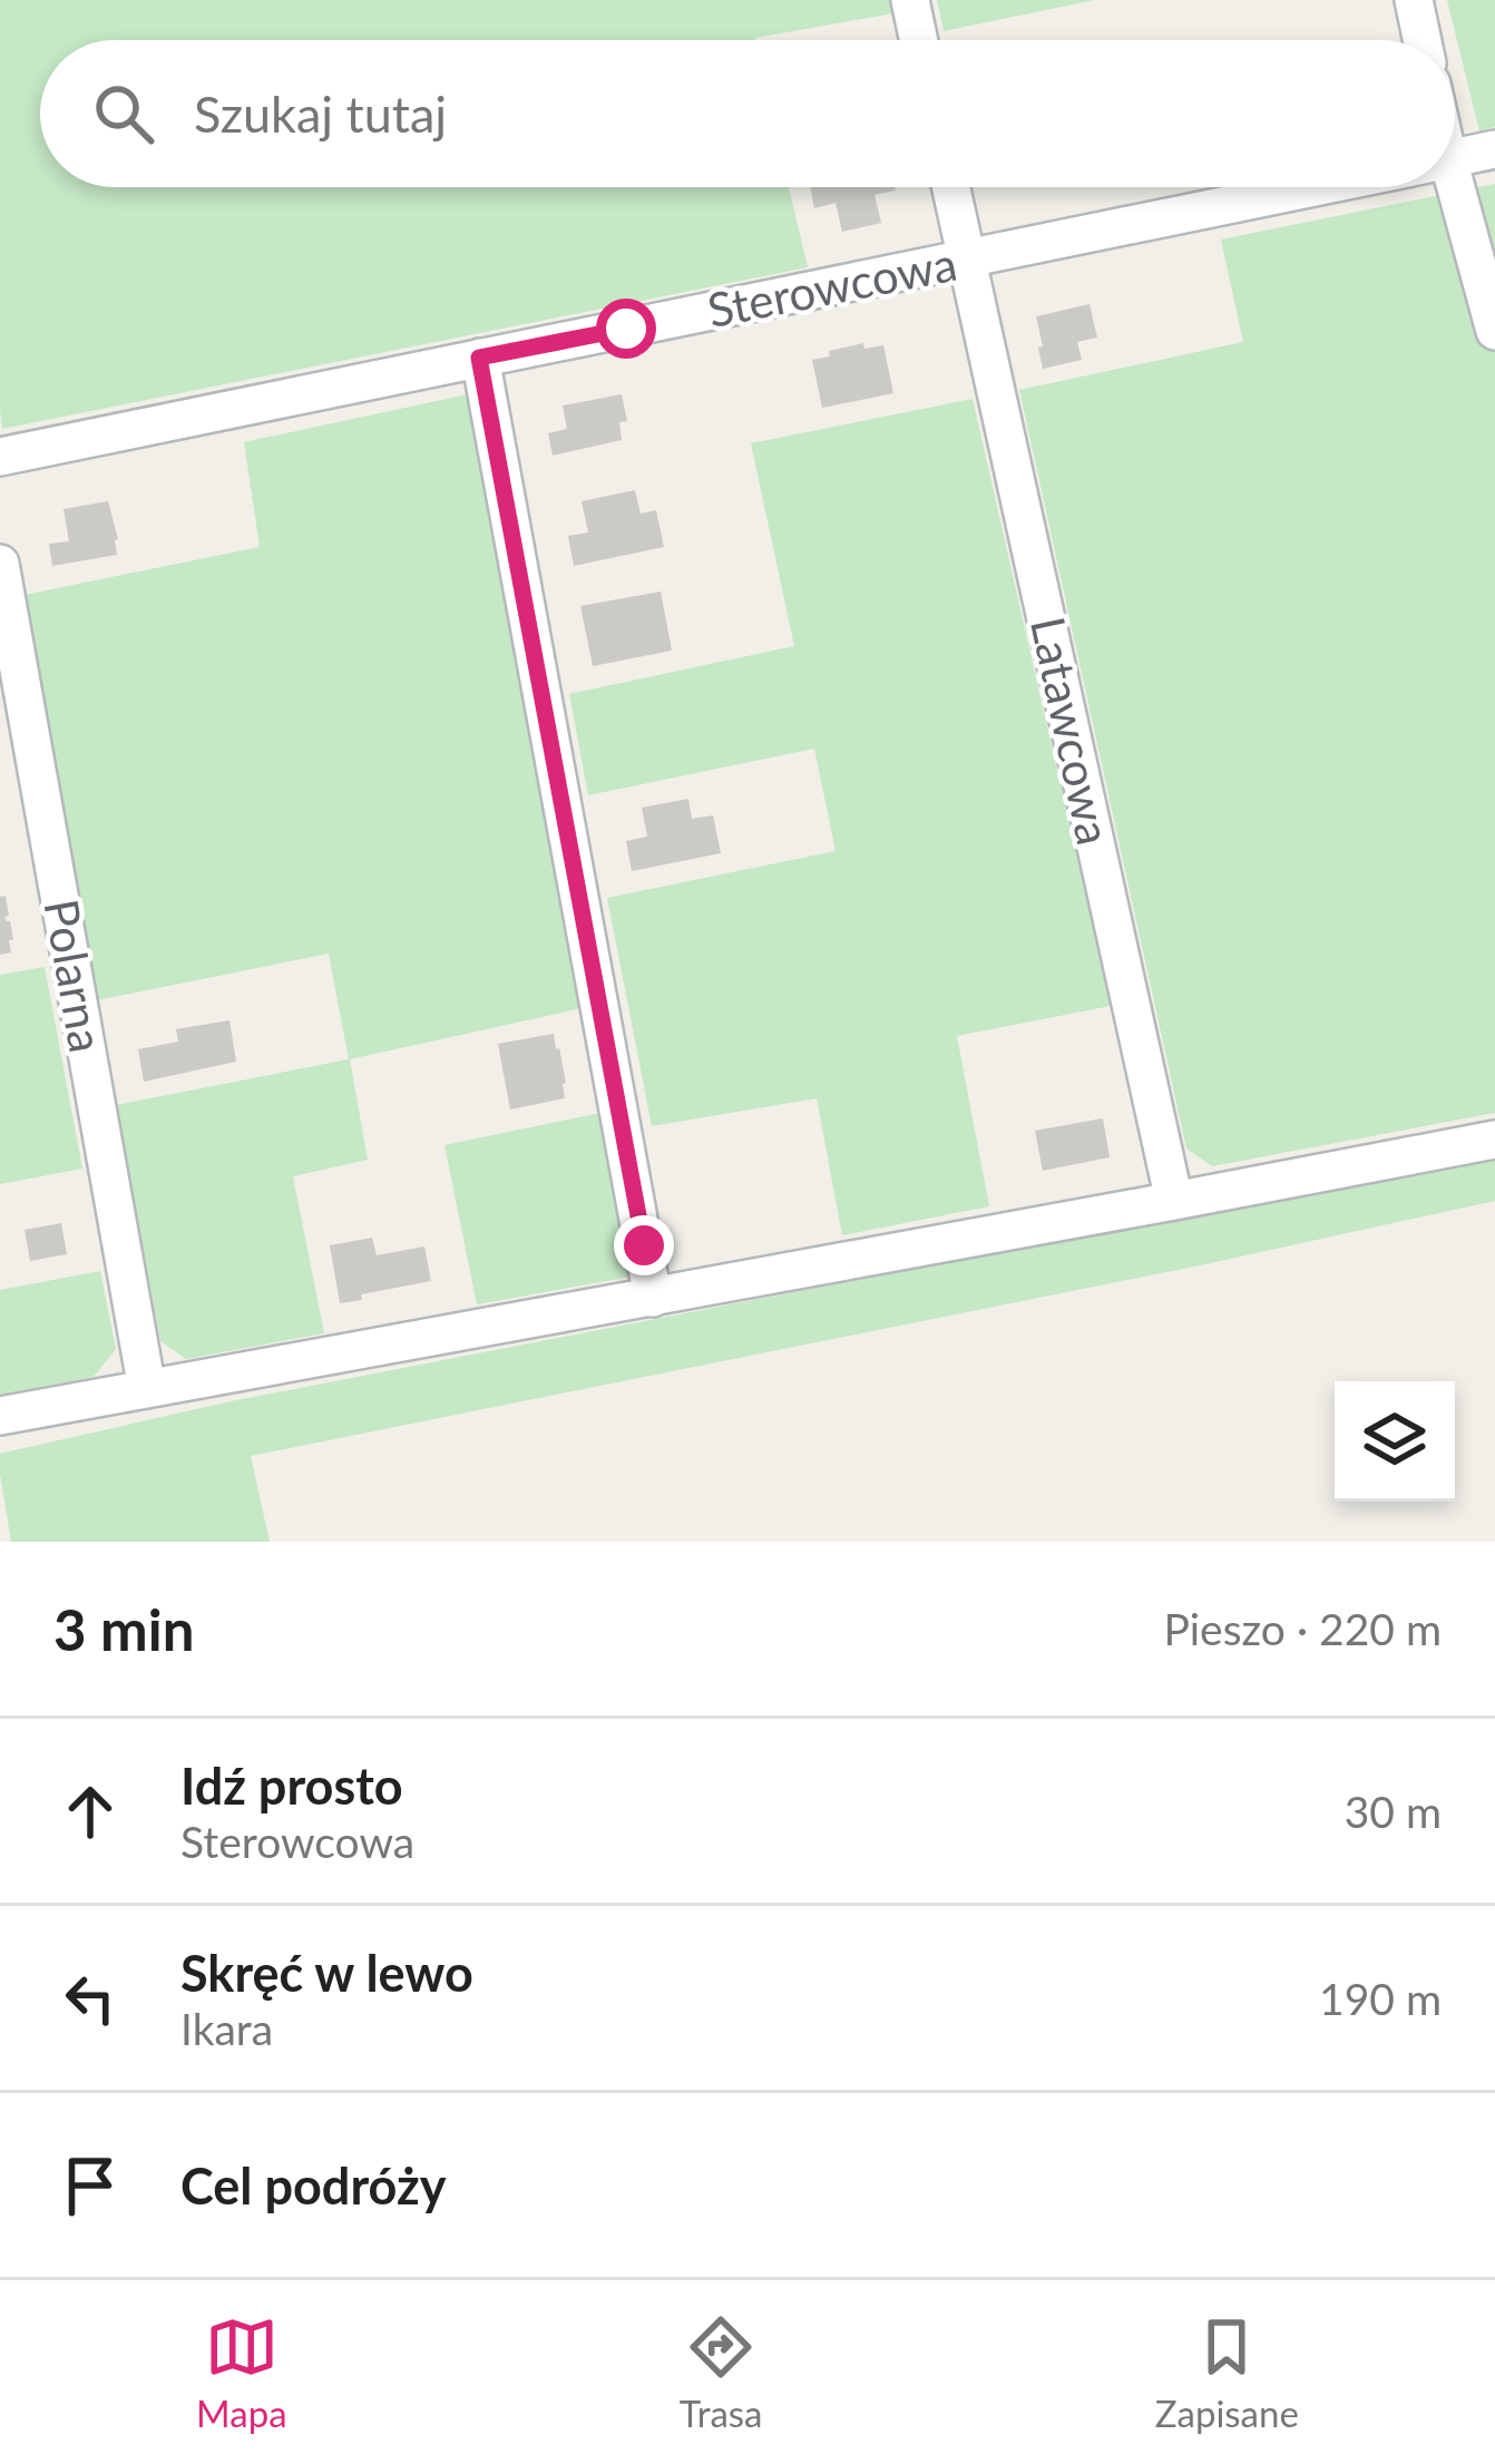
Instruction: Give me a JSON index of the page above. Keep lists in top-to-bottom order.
{
  "streets": {
    "street": ["Sterowcowa", "Latawcowa", "Polarna"]
  },
  "crossings": [
    ["Sterowcowa", "Latawcowa"]
  ],
  "page": {
    "search": "Szukaj tutaj",
    "heading": ["3 min", "Pieszo · 220 m"],
    "list": [
      ["Idź prosto", "Sterowcowa", "30 m"],
      ["Skręć w lewo", "Ikara", "190 m"],
      "Cel podróży"
    ],
    "nav": ["Mapa", "Trasa", "Zapisane"]
  }
}
